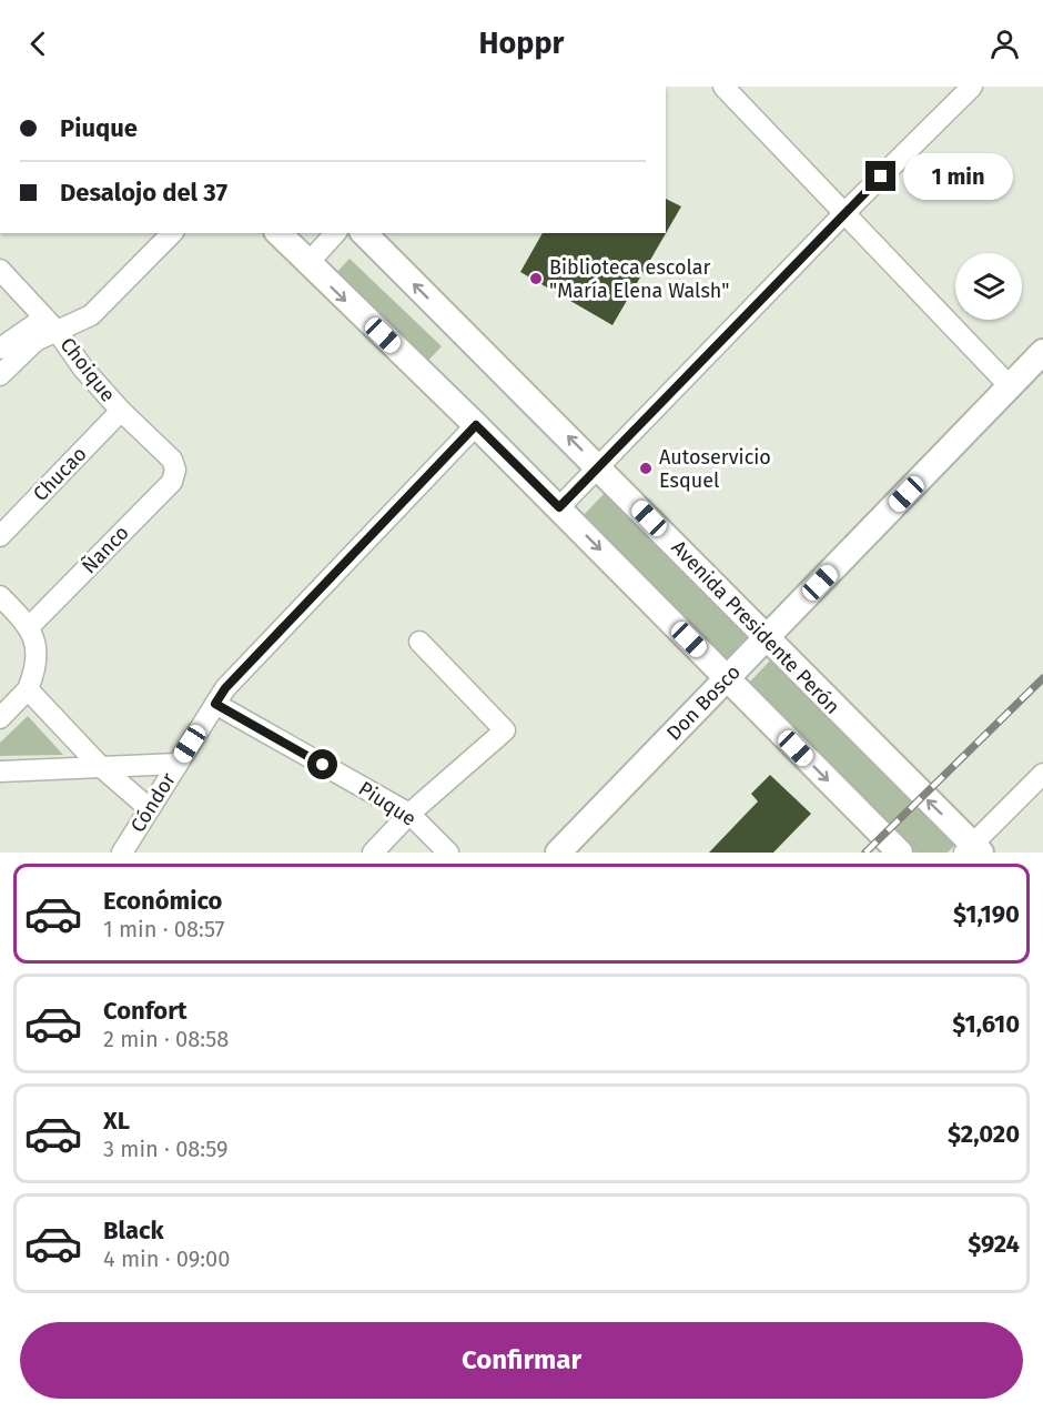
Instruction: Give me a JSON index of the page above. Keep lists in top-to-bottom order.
{
  "streets": {
    "street": [
      "Choique",
      "Chucao",
      "Ñanco",
      "Avenida Presidente Perón",
      "Don Bosco",
      "Cóndor",
      "Piuque"
    ]
  },
  "crossings": [
    ["Choique", "Chucao"],
    ["Choique", "Ñanco"],
    ["Avenida Presidente Perón", "Don Bosco"],
    ["Cóndor", "Piuque"]
  ],
  "places": ["Biblioteca escolar \"María Elena Walsh\"", "Autoservicio Esquel"],
  "page": {
    "header": "Hoppr",
    "banner": ["Piuque", "Desalojo del 37"],
    "bubble": "1 min",
    "list": [
      {
        "name": "Económico",
        "note": "1 min · 08:57",
        "value": "$1,190"
      },
      {
        "name": "Confort",
        "note": "2 min · 08:58",
        "value": "$1,610"
      },
      {
        "name": "XL",
        "note": "3 min · 08:59",
        "value": "$2,020"
      },
      {
        "name": "Black",
        "note": "4 min · 09:00",
        "value": "$924"
      }
    ],
    "buttons": "Confirmar"
  }
}
